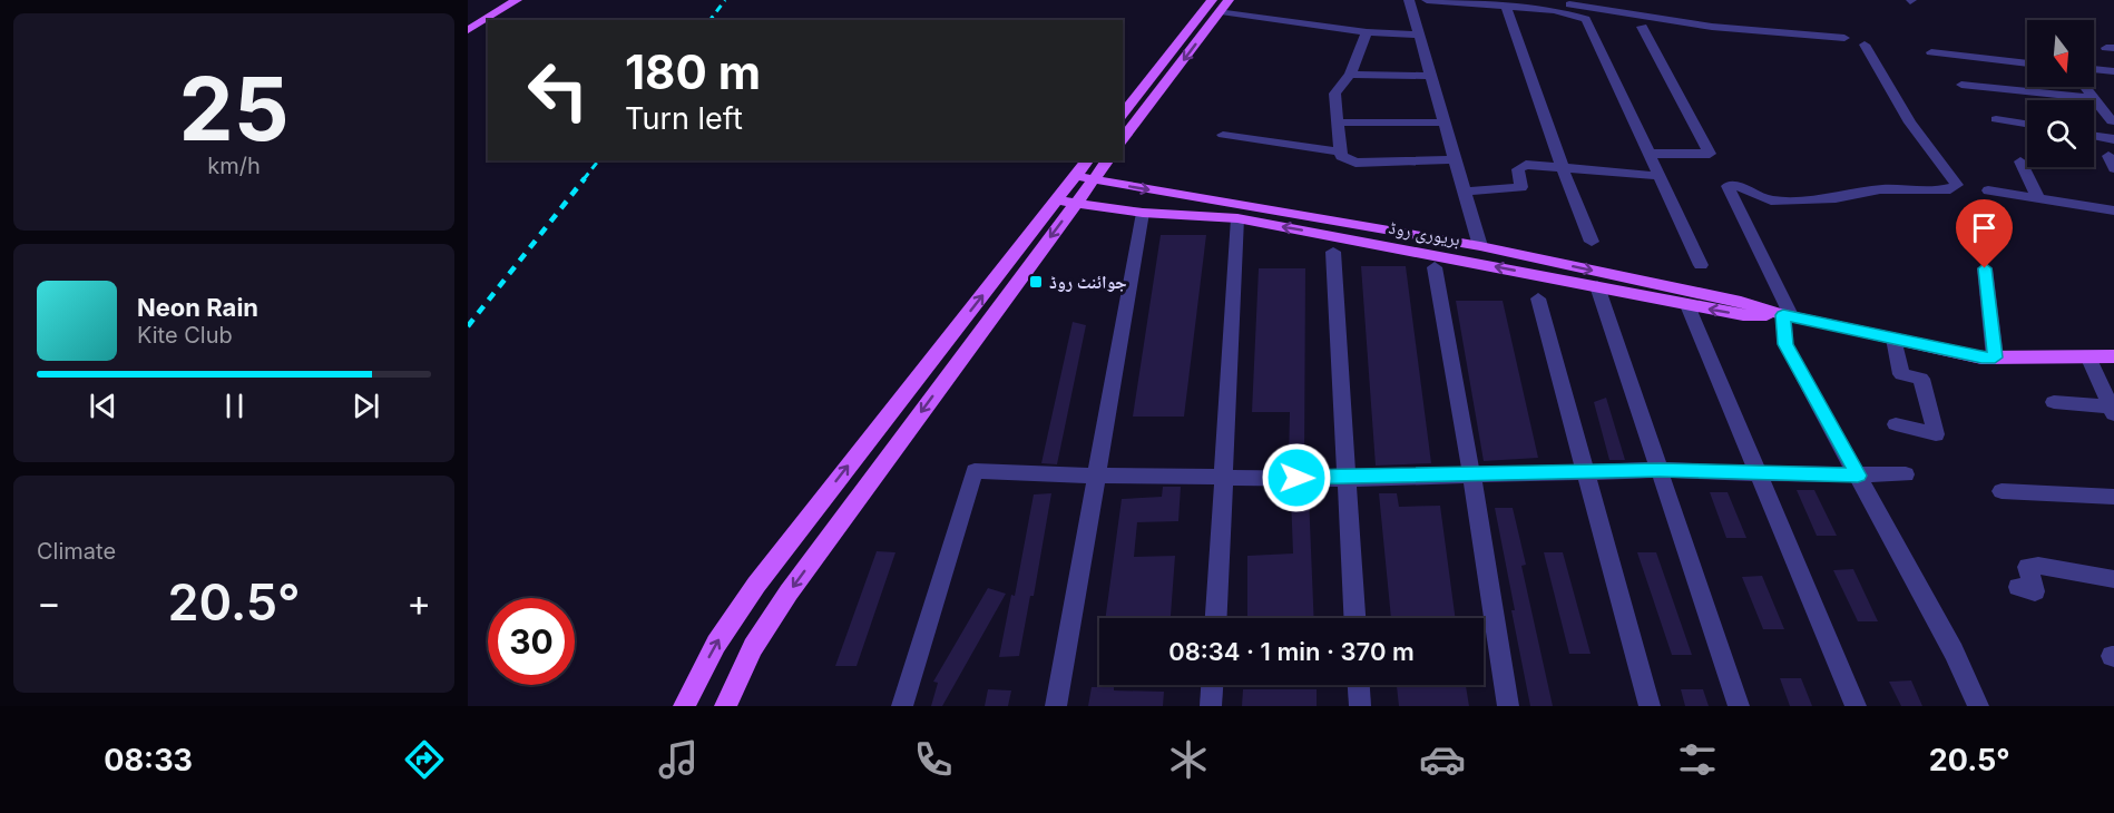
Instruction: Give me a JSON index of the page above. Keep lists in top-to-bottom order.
{
  "streets": {
    "main road": ["بریوری روڈ"]
  },
  "places": {
    "transit": ["جوائنٹ روڈ"]
  },
  "north": "bottom",
  "page": {
    "tile": [
      ["25", "km/h"],
      "Climate"
    ],
    "turn": ["180 m", "Turn left"],
    "song": ["Neon Rain", "Kite Club"],
    "heat": ["−", "20.5°", "+"],
    "limit": "30",
    "trip": "08:34 · 1 min · 370 m",
    "tabs": ["08:33", "20.5°"]
  }
}
